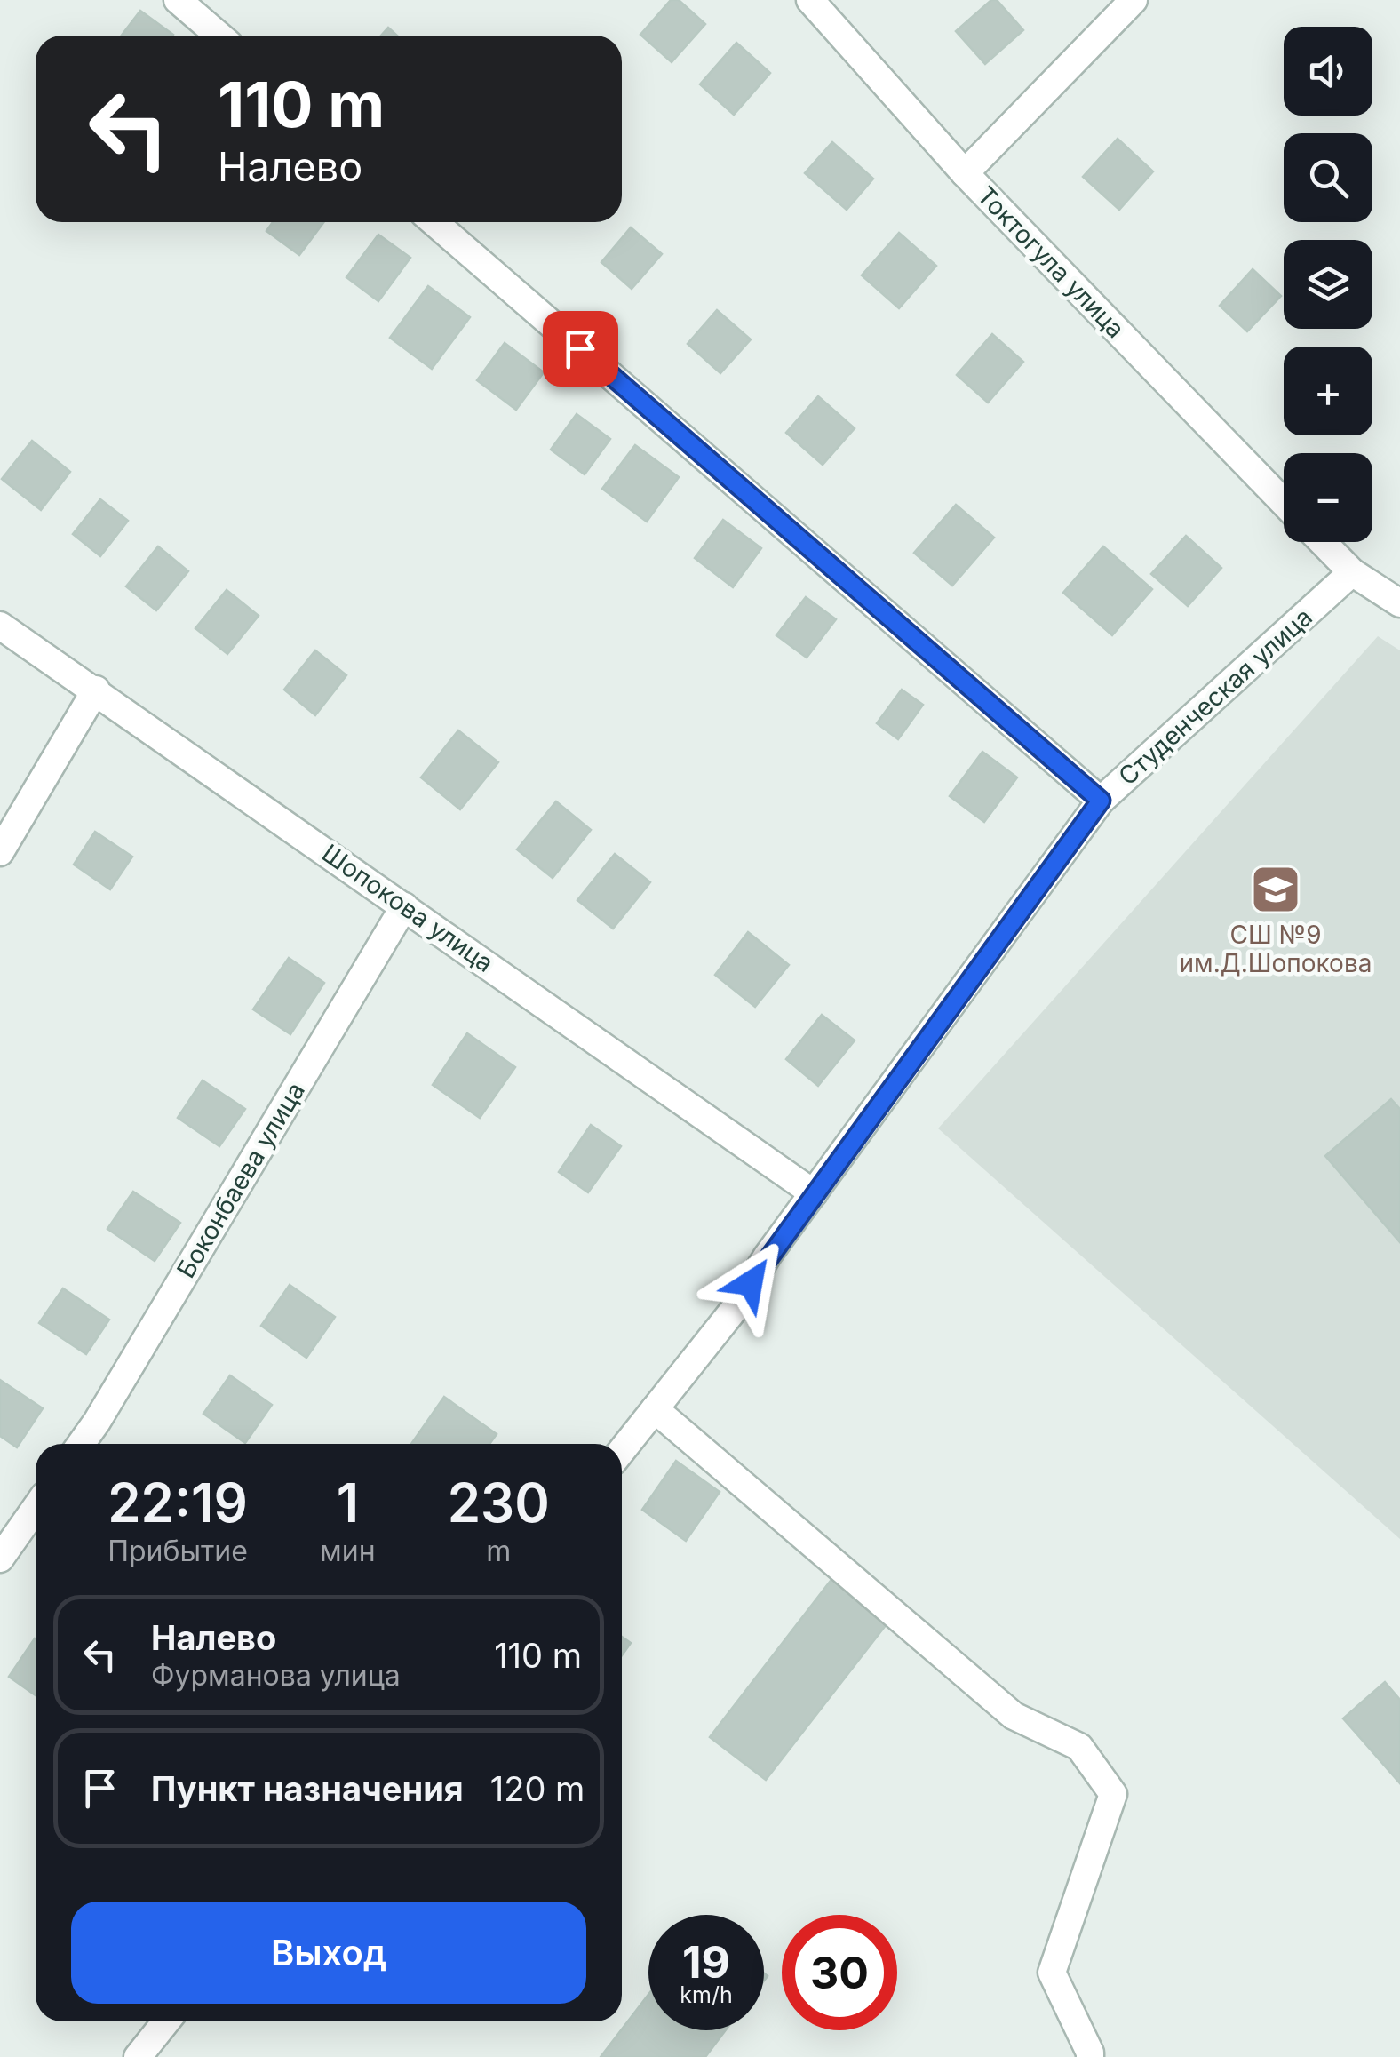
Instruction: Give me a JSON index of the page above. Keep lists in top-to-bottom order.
{
  "streets": {
    "street": [
      "Токтогула улица",
      "Студенческая улица",
      "Шопокова улица",
      "Боконбаева улица"
    ]
  },
  "crossings": [
    ["Студенческая улица", "Шопокова улица"],
    ["Шопокова улица", "Боконбаева улица"]
  ],
  "places": {
    "school or university": ["СШ №9 им.Д.Шопокова"]
  },
  "page": {
    "map_buttons": ["+", "−"],
    "turn": ["110 m", "Налево"],
    "eta": [
      "22:19",
      "Прибытие",
      "1",
      "мин",
      "230",
      "m"
    ],
    "list": [
      {
        "name": "Налево",
        "note": "Фурманова улица",
        "value": "110 m"
      },
      {
        "name": "Пункт назначения",
        "value": "120 m"
      }
    ],
    "buttons": "Выход",
    "speed": "19 km/h",
    "limit": "30"
  }
}
